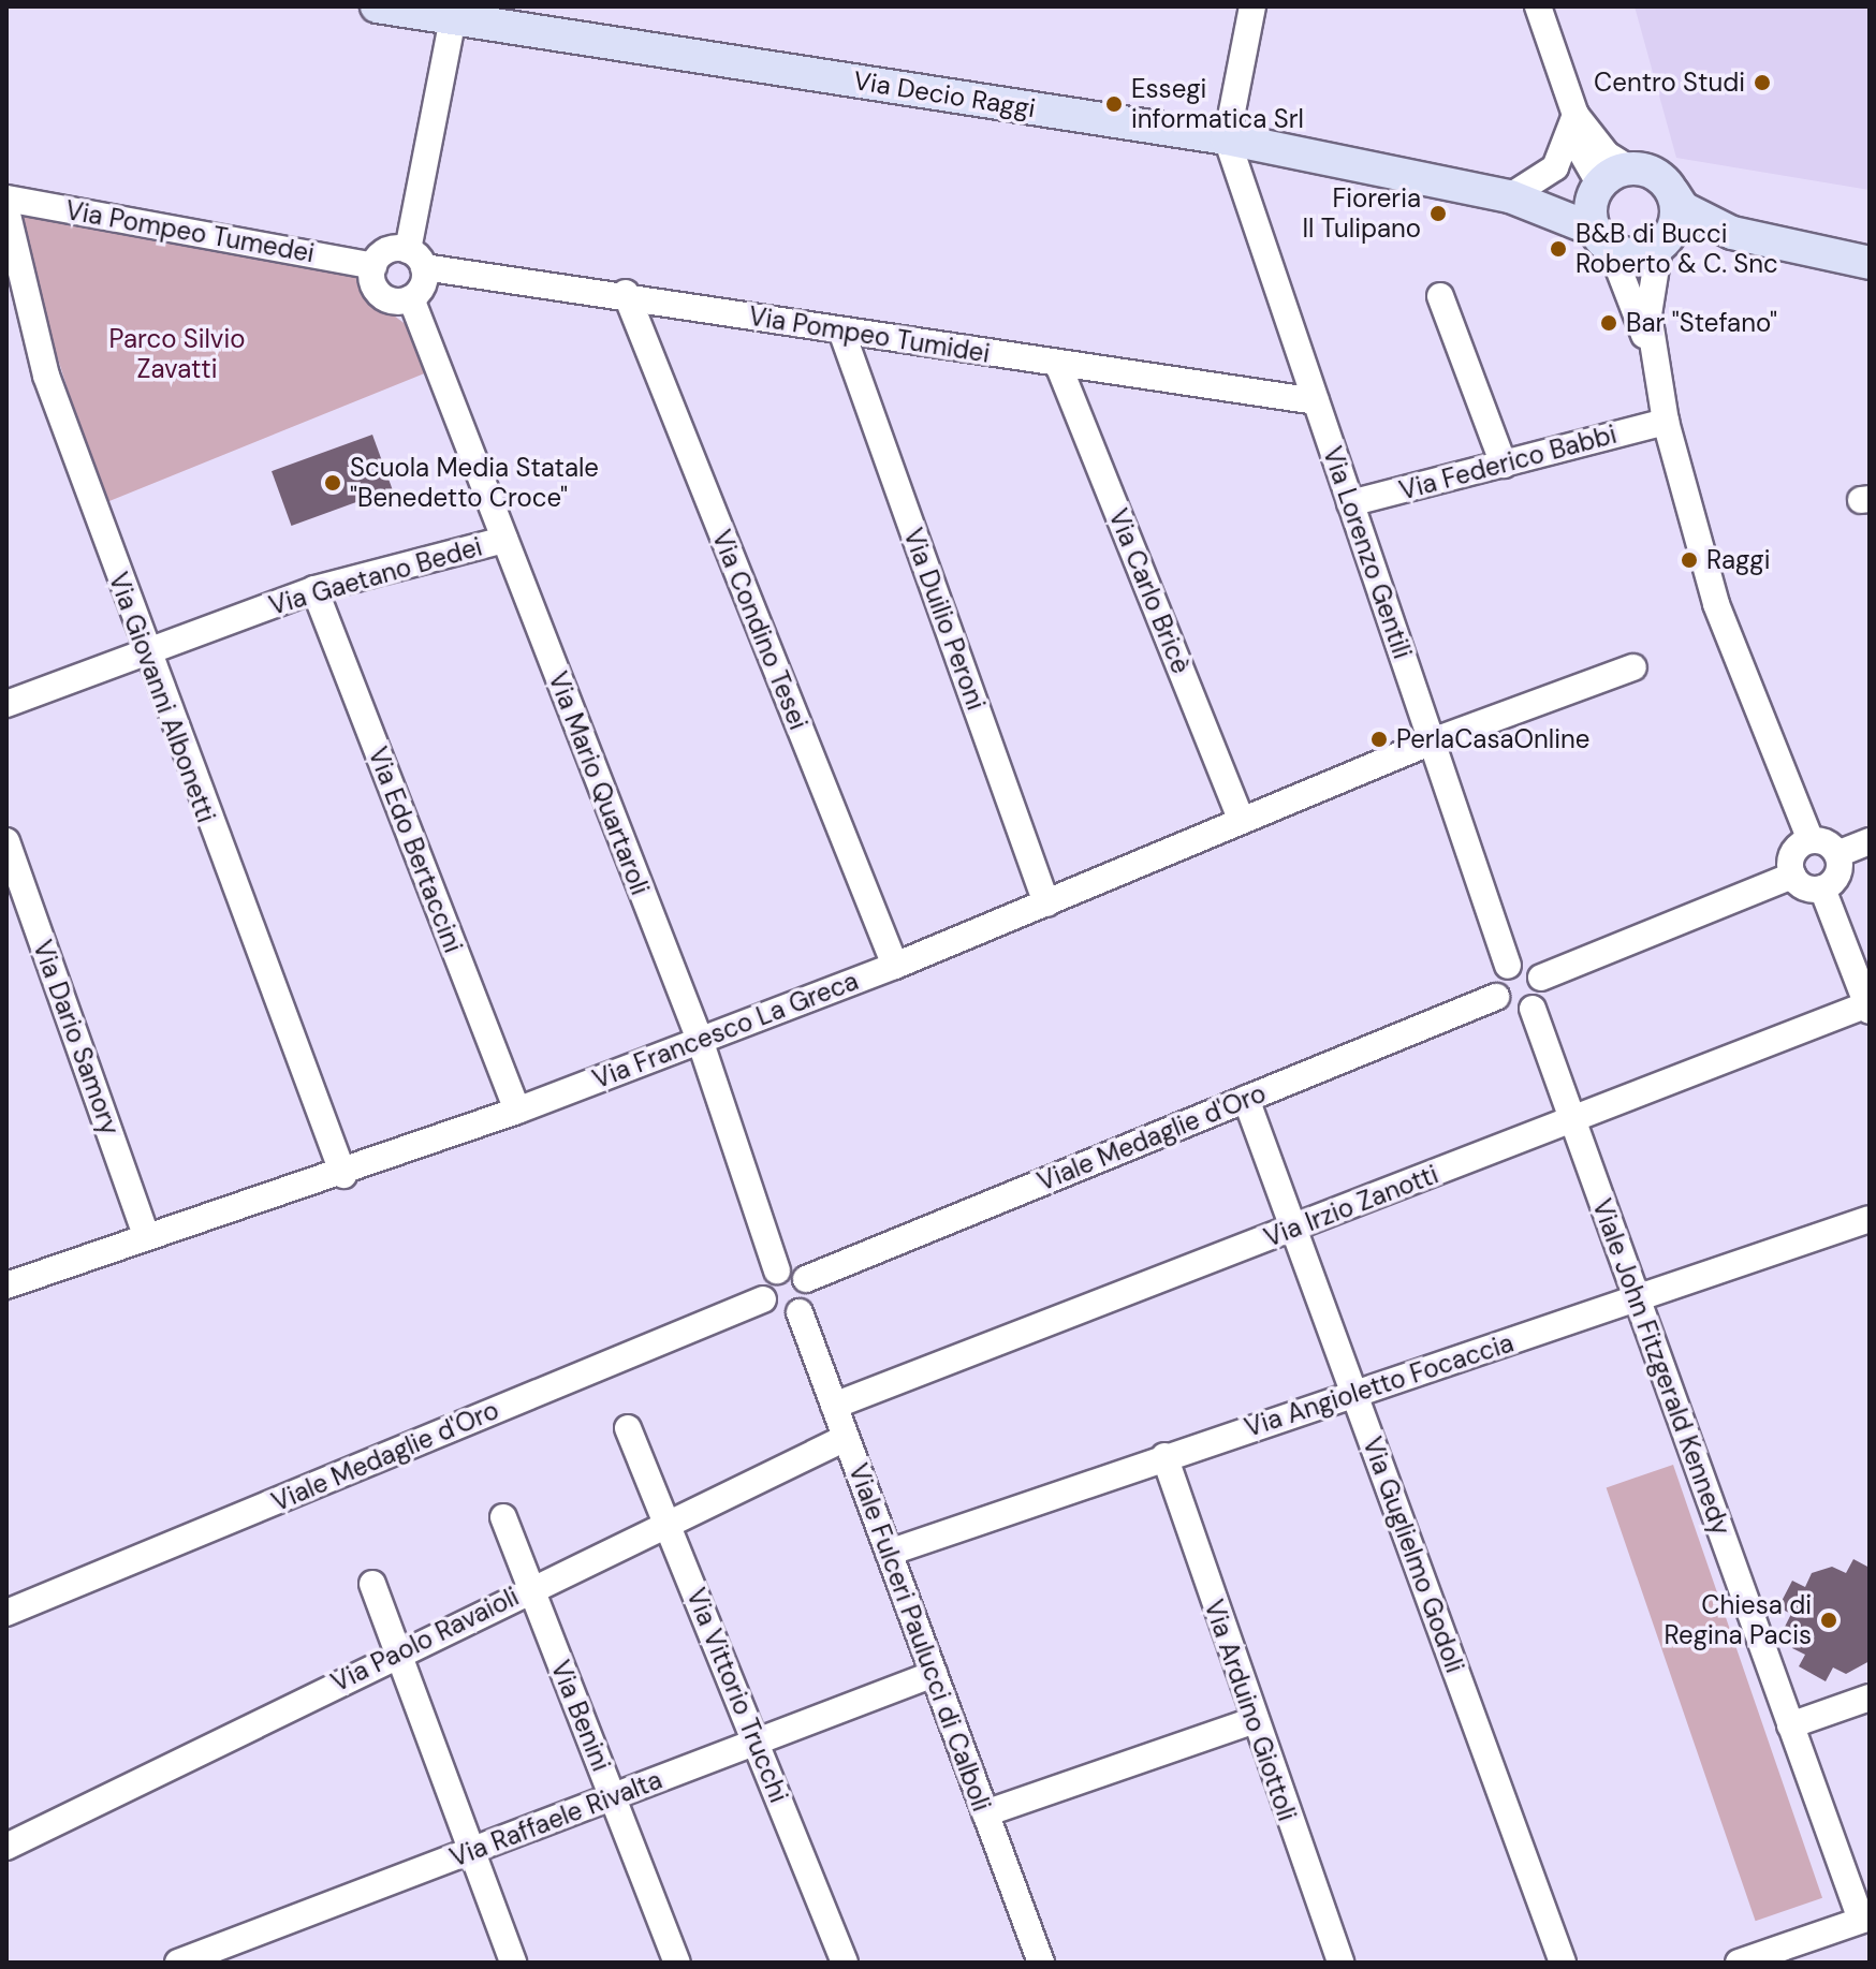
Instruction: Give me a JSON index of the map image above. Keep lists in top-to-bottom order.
{
  "streets": {
    "main road": ["Via Decio Raggi"],
    "street": [
      "Via Pompeo Tumedei",
      "Via Pompeo Tumidei",
      "Via Federico Babbi",
      "Via Lorenzo Gentili",
      "Via Gaetano Bedei",
      "Via Carlo Bricè",
      "Via Duilio Peroni",
      "Via Condino Tesei",
      "Via Giovanni Albonetti",
      "Via Mario Quartaroli",
      "Via Edo Bertaccini",
      "Via Francesco La Greca",
      "Via Dario Samory",
      "Viale Medaglie d'Oro",
      "Via Irzio Zanotti",
      "Viale John Fitzgerald Kennedy",
      "Via Angioletto Focaccia",
      "Via Guglielmo Godoli",
      "Viale Fulceri Paulucci di Calboli",
      "Via Paolo Ravaioli",
      "Via Vittorio Trucchi",
      "Via Arduino Giottoli",
      "Via Benini",
      "Via Raffaele Rivalta"
    ]
  },
  "crossings": [
    ["Via Decio Raggi", "Via Lorenzo Gentili"],
    ["Via Pompeo Tumedei", "Via Pompeo Tumidei"],
    ["Via Pompeo Tumedei", "Via Mario Quartaroli"],
    ["Via Pompeo Tumidei", "Via Lorenzo Gentili"],
    ["Via Pompeo Tumidei", "Via Carlo Bricè"],
    ["Via Pompeo Tumidei", "Via Duilio Peroni"],
    ["Via Pompeo Tumidei", "Via Condino Tesei"],
    ["Via Pompeo Tumidei", "Via Mario Quartaroli"],
    ["Via Federico Babbi", "Via Lorenzo Gentili"],
    ["Via Lorenzo Gentili", "Via Francesco La Greca"],
    ["Via Lorenzo Gentili", "Viale Medaglie d'Oro"],
    ["Via Lorenzo Gentili", "Viale John Fitzgerald Kennedy"],
    ["Via Gaetano Bedei", "Via Giovanni Albonetti"],
    ["Via Gaetano Bedei", "Via Mario Quartaroli"],
    ["Via Gaetano Bedei", "Via Edo Bertaccini"],
    ["Via Carlo Bricè", "Via Francesco La Greca"],
    ["Via Duilio Peroni", "Via Francesco La Greca"],
    ["Via Condino Tesei", "Via Francesco La Greca"],
    ["Via Giovanni Albonetti", "Via Francesco La Greca"],
    ["Via Mario Quartaroli", "Via Francesco La Greca"],
    ["Via Mario Quartaroli", "Viale Medaglie d'Oro"],
    ["Via Mario Quartaroli", "Viale Fulceri Paulucci di Calboli"],
    ["Via Edo Bertaccini", "Via Francesco La Greca"],
    ["Via Francesco La Greca", "Via Dario Samory"],
    ["Viale Medaglie d'Oro", "Viale John Fitzgerald Kennedy"],
    ["Viale Medaglie d'Oro", "Via Guglielmo Godoli"],
    ["Viale Medaglie d'Oro", "Viale Fulceri Paulucci di Calboli"],
    ["Via Irzio Zanotti", "Viale John Fitzgerald Kennedy"],
    ["Via Irzio Zanotti", "Via Guglielmo Godoli"],
    ["Via Irzio Zanotti", "Viale Fulceri Paulucci di Calboli"],
    ["Viale John Fitzgerald Kennedy", "Via Angioletto Focaccia"],
    ["Via Angioletto Focaccia", "Via Guglielmo Godoli"],
    ["Via Angioletto Focaccia", "Viale Fulceri Paulucci di Calboli"],
    ["Via Angioletto Focaccia", "Via Arduino Giottoli"],
    ["Viale Fulceri Paulucci di Calboli", "Via Paolo Ravaioli"],
    ["Viale Fulceri Paulucci di Calboli", "Via Raffaele Rivalta"],
    ["Via Paolo Ravaioli", "Via Vittorio Trucchi"],
    ["Via Paolo Ravaioli", "Via Benini"],
    ["Via Vittorio Trucchi", "Via Raffaele Rivalta"],
    ["Via Benini", "Via Raffaele Rivalta"]
  ],
  "parks": ["Parco Silvio Zavatti"],
  "places": [
    "Centro Studi",
    "Essegi informatica Srl",
    "Fioreria Il Tulipano",
    "B&B di Bucci Roberto & C. Snc",
    "Bar \"Stefano\"",
    "Scuola Media Statale \"Benedetto Croce\"",
    "Raggi",
    "PerlaCasaOnline",
    "Chiesa di Regina Pacis"
  ]
}
